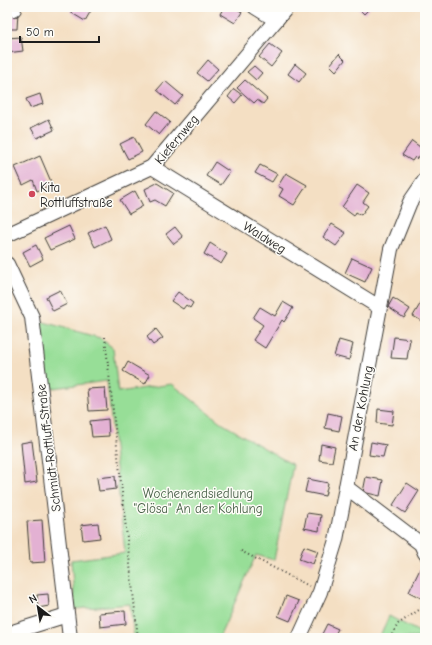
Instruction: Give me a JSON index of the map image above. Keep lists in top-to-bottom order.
{
  "streets": {
    "street": [
      "Kiefernweg",
      "Waldweg",
      "An der Kohlung",
      "Schmidt-Rottluff-Straße"
    ]
  },
  "crossings": [
    ["Kiefernweg", "Waldweg"],
    ["Waldweg", "An der Kohlung"]
  ],
  "parks": ["Wochenendsiedlung \"Glösa\" An der Kohlung"],
  "places": ["Kita Rottluffstraße"],
  "scale_bar": "50 m",
  "north": "top left"
}
